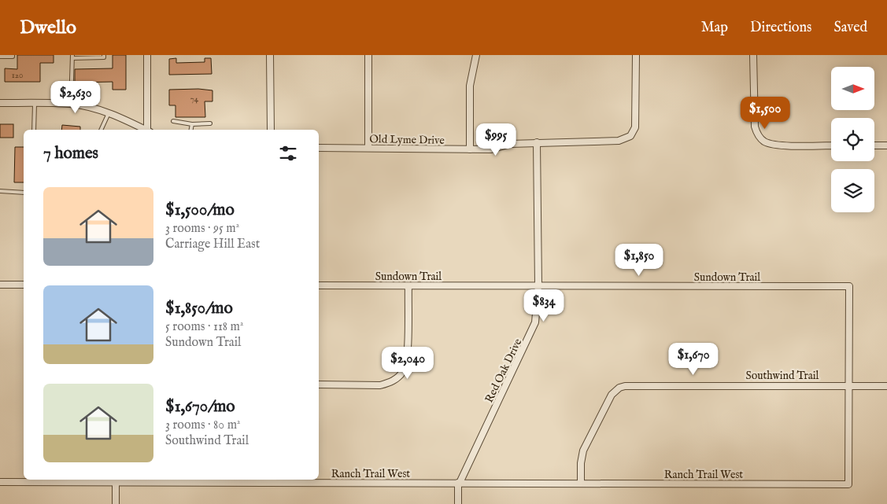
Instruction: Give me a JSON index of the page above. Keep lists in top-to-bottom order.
{
  "streets": {
    "street": [
      "Old Lyme Drive",
      "Sundown Trail",
      "Red Oak Drive",
      "Southwind Trail",
      "Ranch Trail West"
    ]
  },
  "crossings": [
    ["Old Lyme Drive", "Red Oak Drive"],
    ["Sundown Trail", "Red Oak Drive"],
    ["Sundown Trail", "Southwind Trail"],
    ["Sundown Trail", "Ranch Trail West"],
    ["Red Oak Drive", "Ranch Trail West"],
    ["Southwind Trail", "Ranch Trail West"]
  ],
  "house_numbers": ["120", "74"],
  "north": "right",
  "page": {
    "header": "Dwello",
    "nav": ["Map", "Directions", "Saved"],
    "price": [
      "$2,630",
      "$1,500",
      "$995",
      "$1,850",
      "$834",
      "$1,670",
      "$2,040"
    ],
    "heading": "7 homes",
    "list": [
      {
        "name": "$1,500/mo",
        "note": "3 rooms · 95 m² · Carriage Hill East"
      },
      {
        "name": "$1,850/mo",
        "note": "5 rooms · 118 m² · Sundown Trail"
      },
      {
        "name": "$1,670/mo",
        "note": "3 rooms · 80 m² · Southwind Trail"
      }
    ]
  }
}
